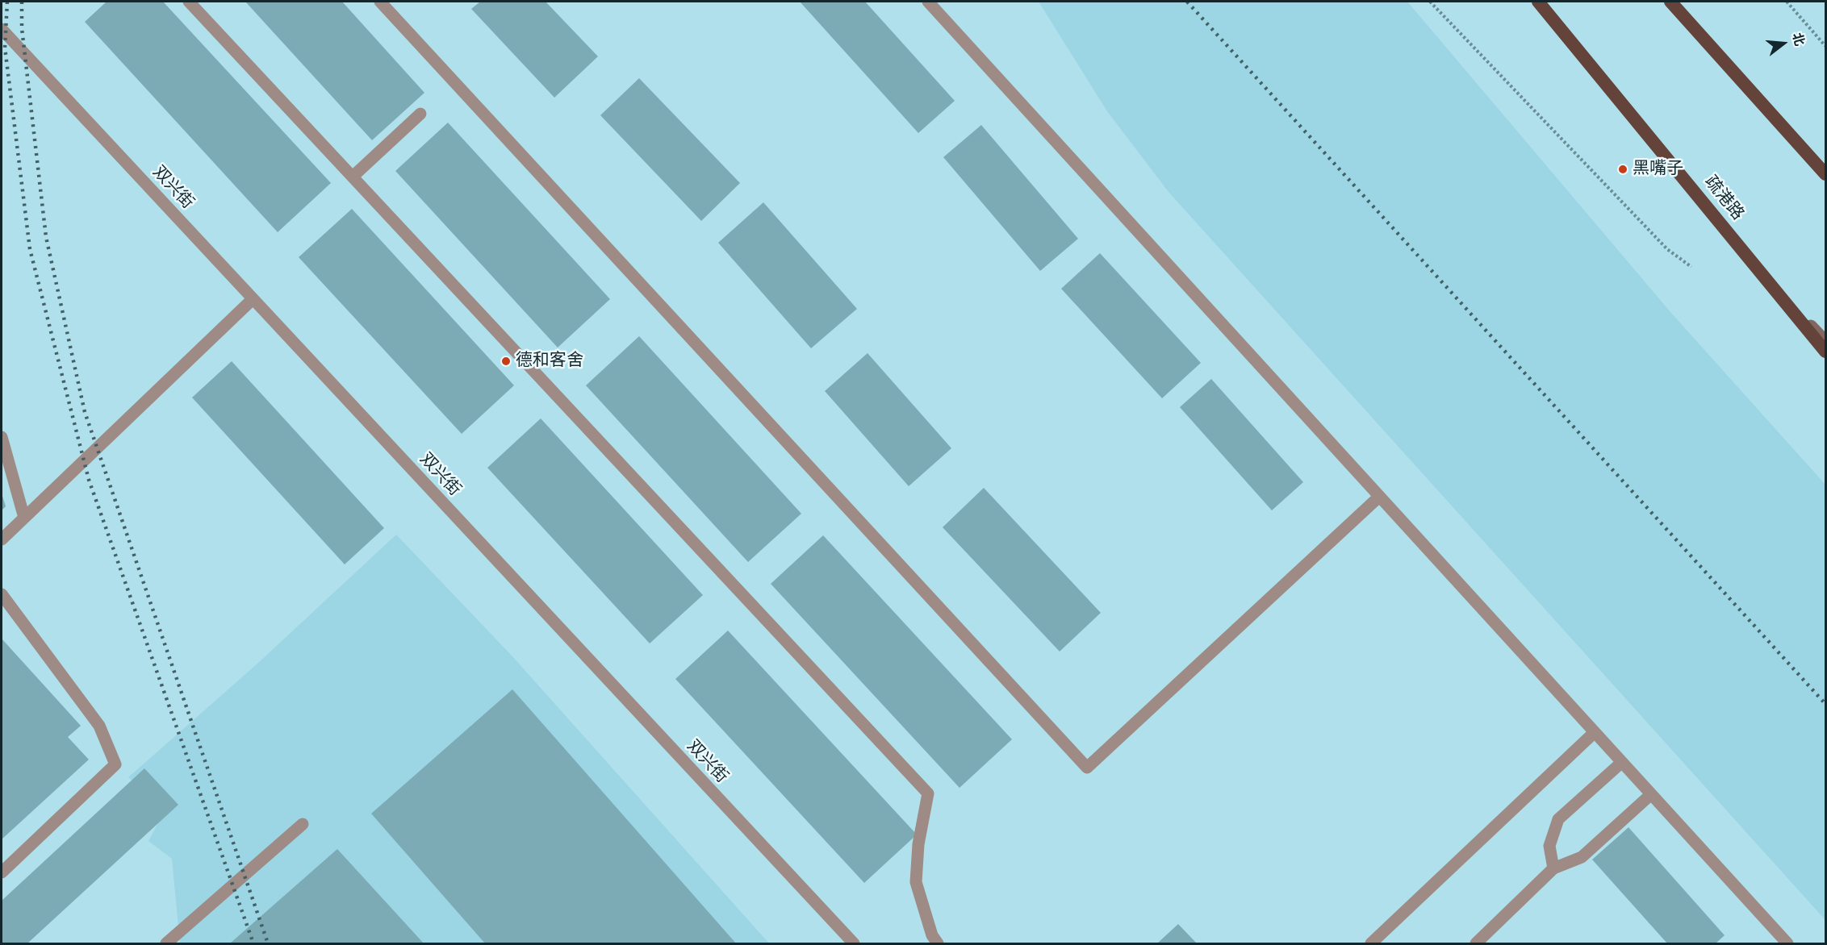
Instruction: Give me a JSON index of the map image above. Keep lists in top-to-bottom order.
{
  "streets": {
    "highway": ["疏港路"],
    "street": ["双兴街"]
  },
  "places": ["黑嘴子", "德和客舍"],
  "north": "right"
}
